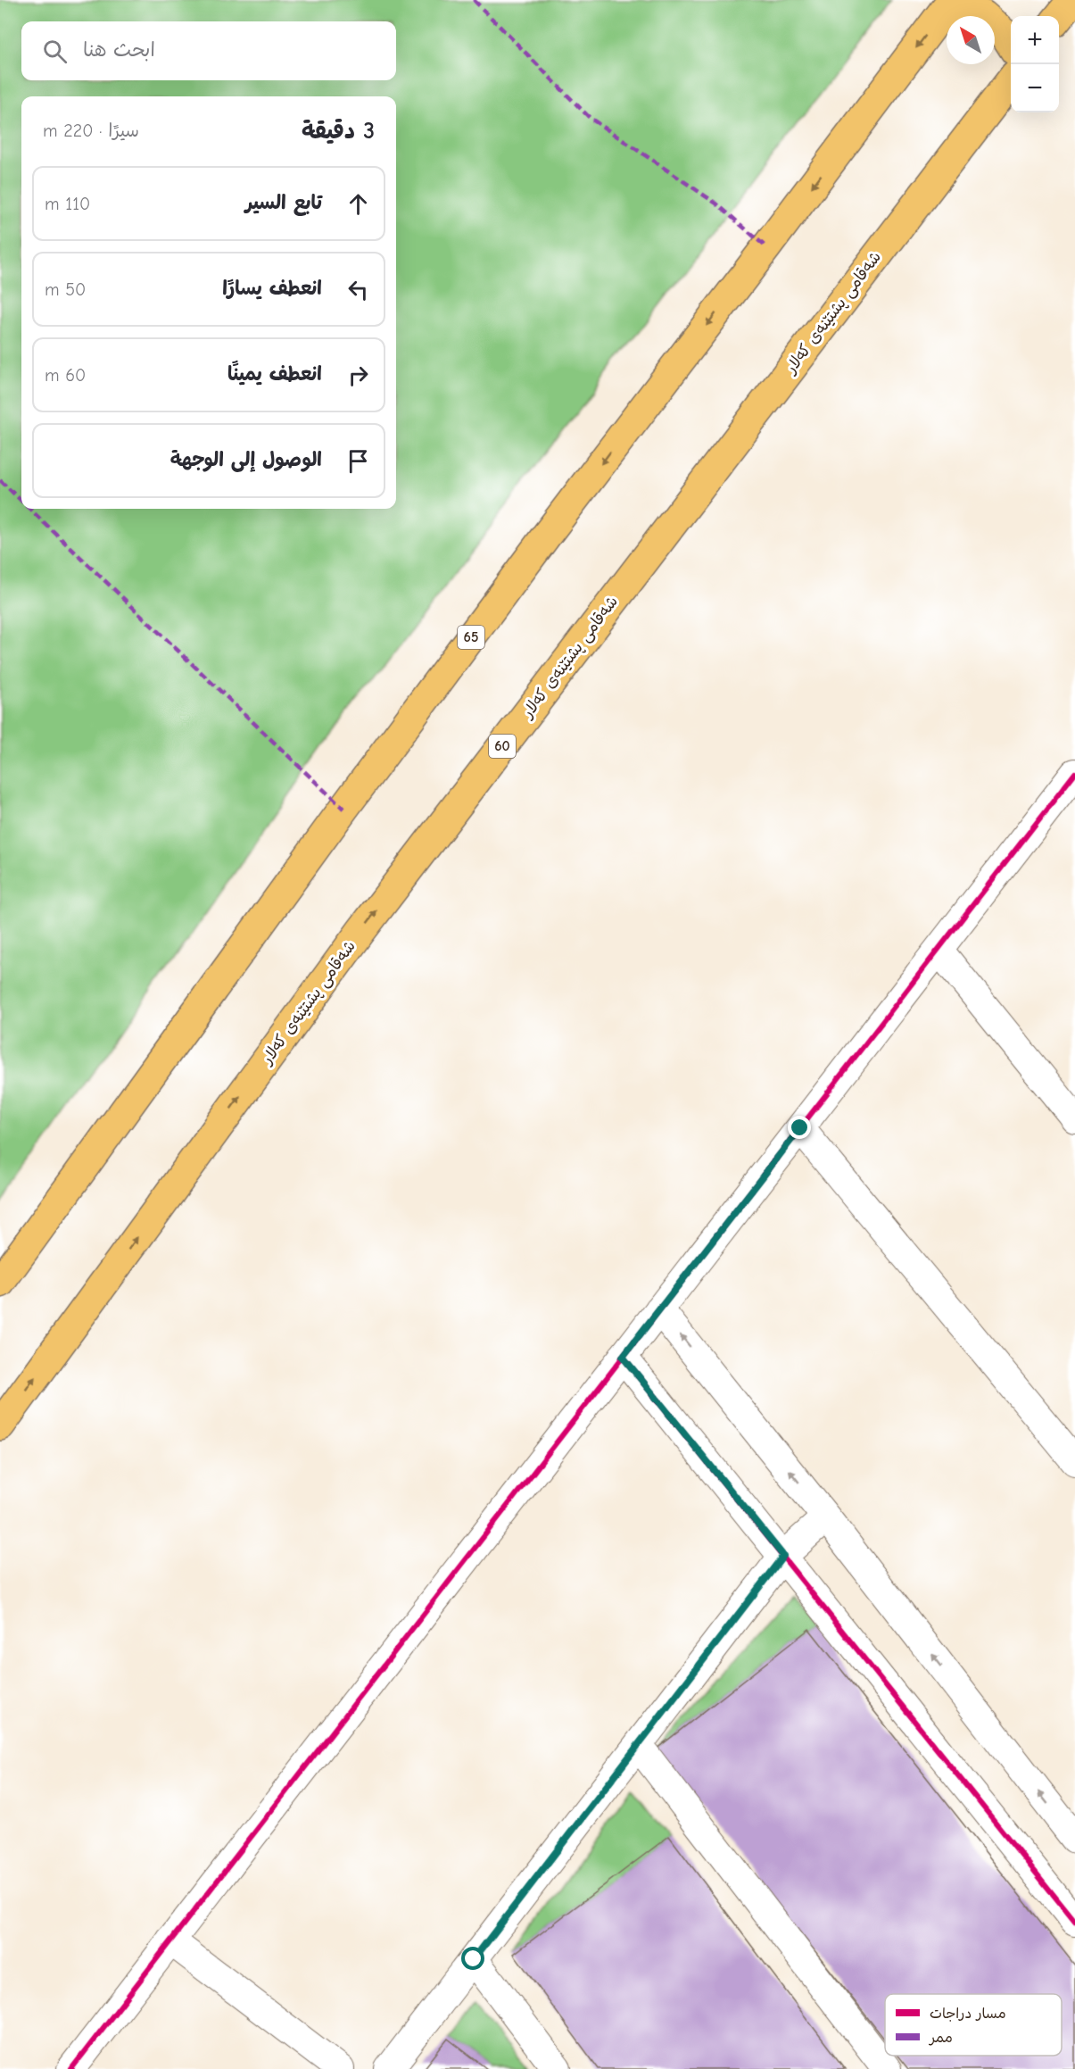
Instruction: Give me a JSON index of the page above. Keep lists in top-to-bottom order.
{
  "streets": {
    "highway": ["شەقامی پشتێنەی کەلار", "65", "60"]
  },
  "legend": ["مسار دراجات", "ممر"],
  "north": "top left",
  "page": {
    "map_buttons": ["+", "−"],
    "search": "ابحث هنا",
    "heading": ["3 دقيقة", "سيرًا · 220 m"],
    "list": [
      ["تابع السير", "110 m"],
      ["انعطف يسارًا", "50 m"],
      ["انعطف يمينًا", "60 m"],
      "الوصول إلى الوجهة"
    ]
  }
}
